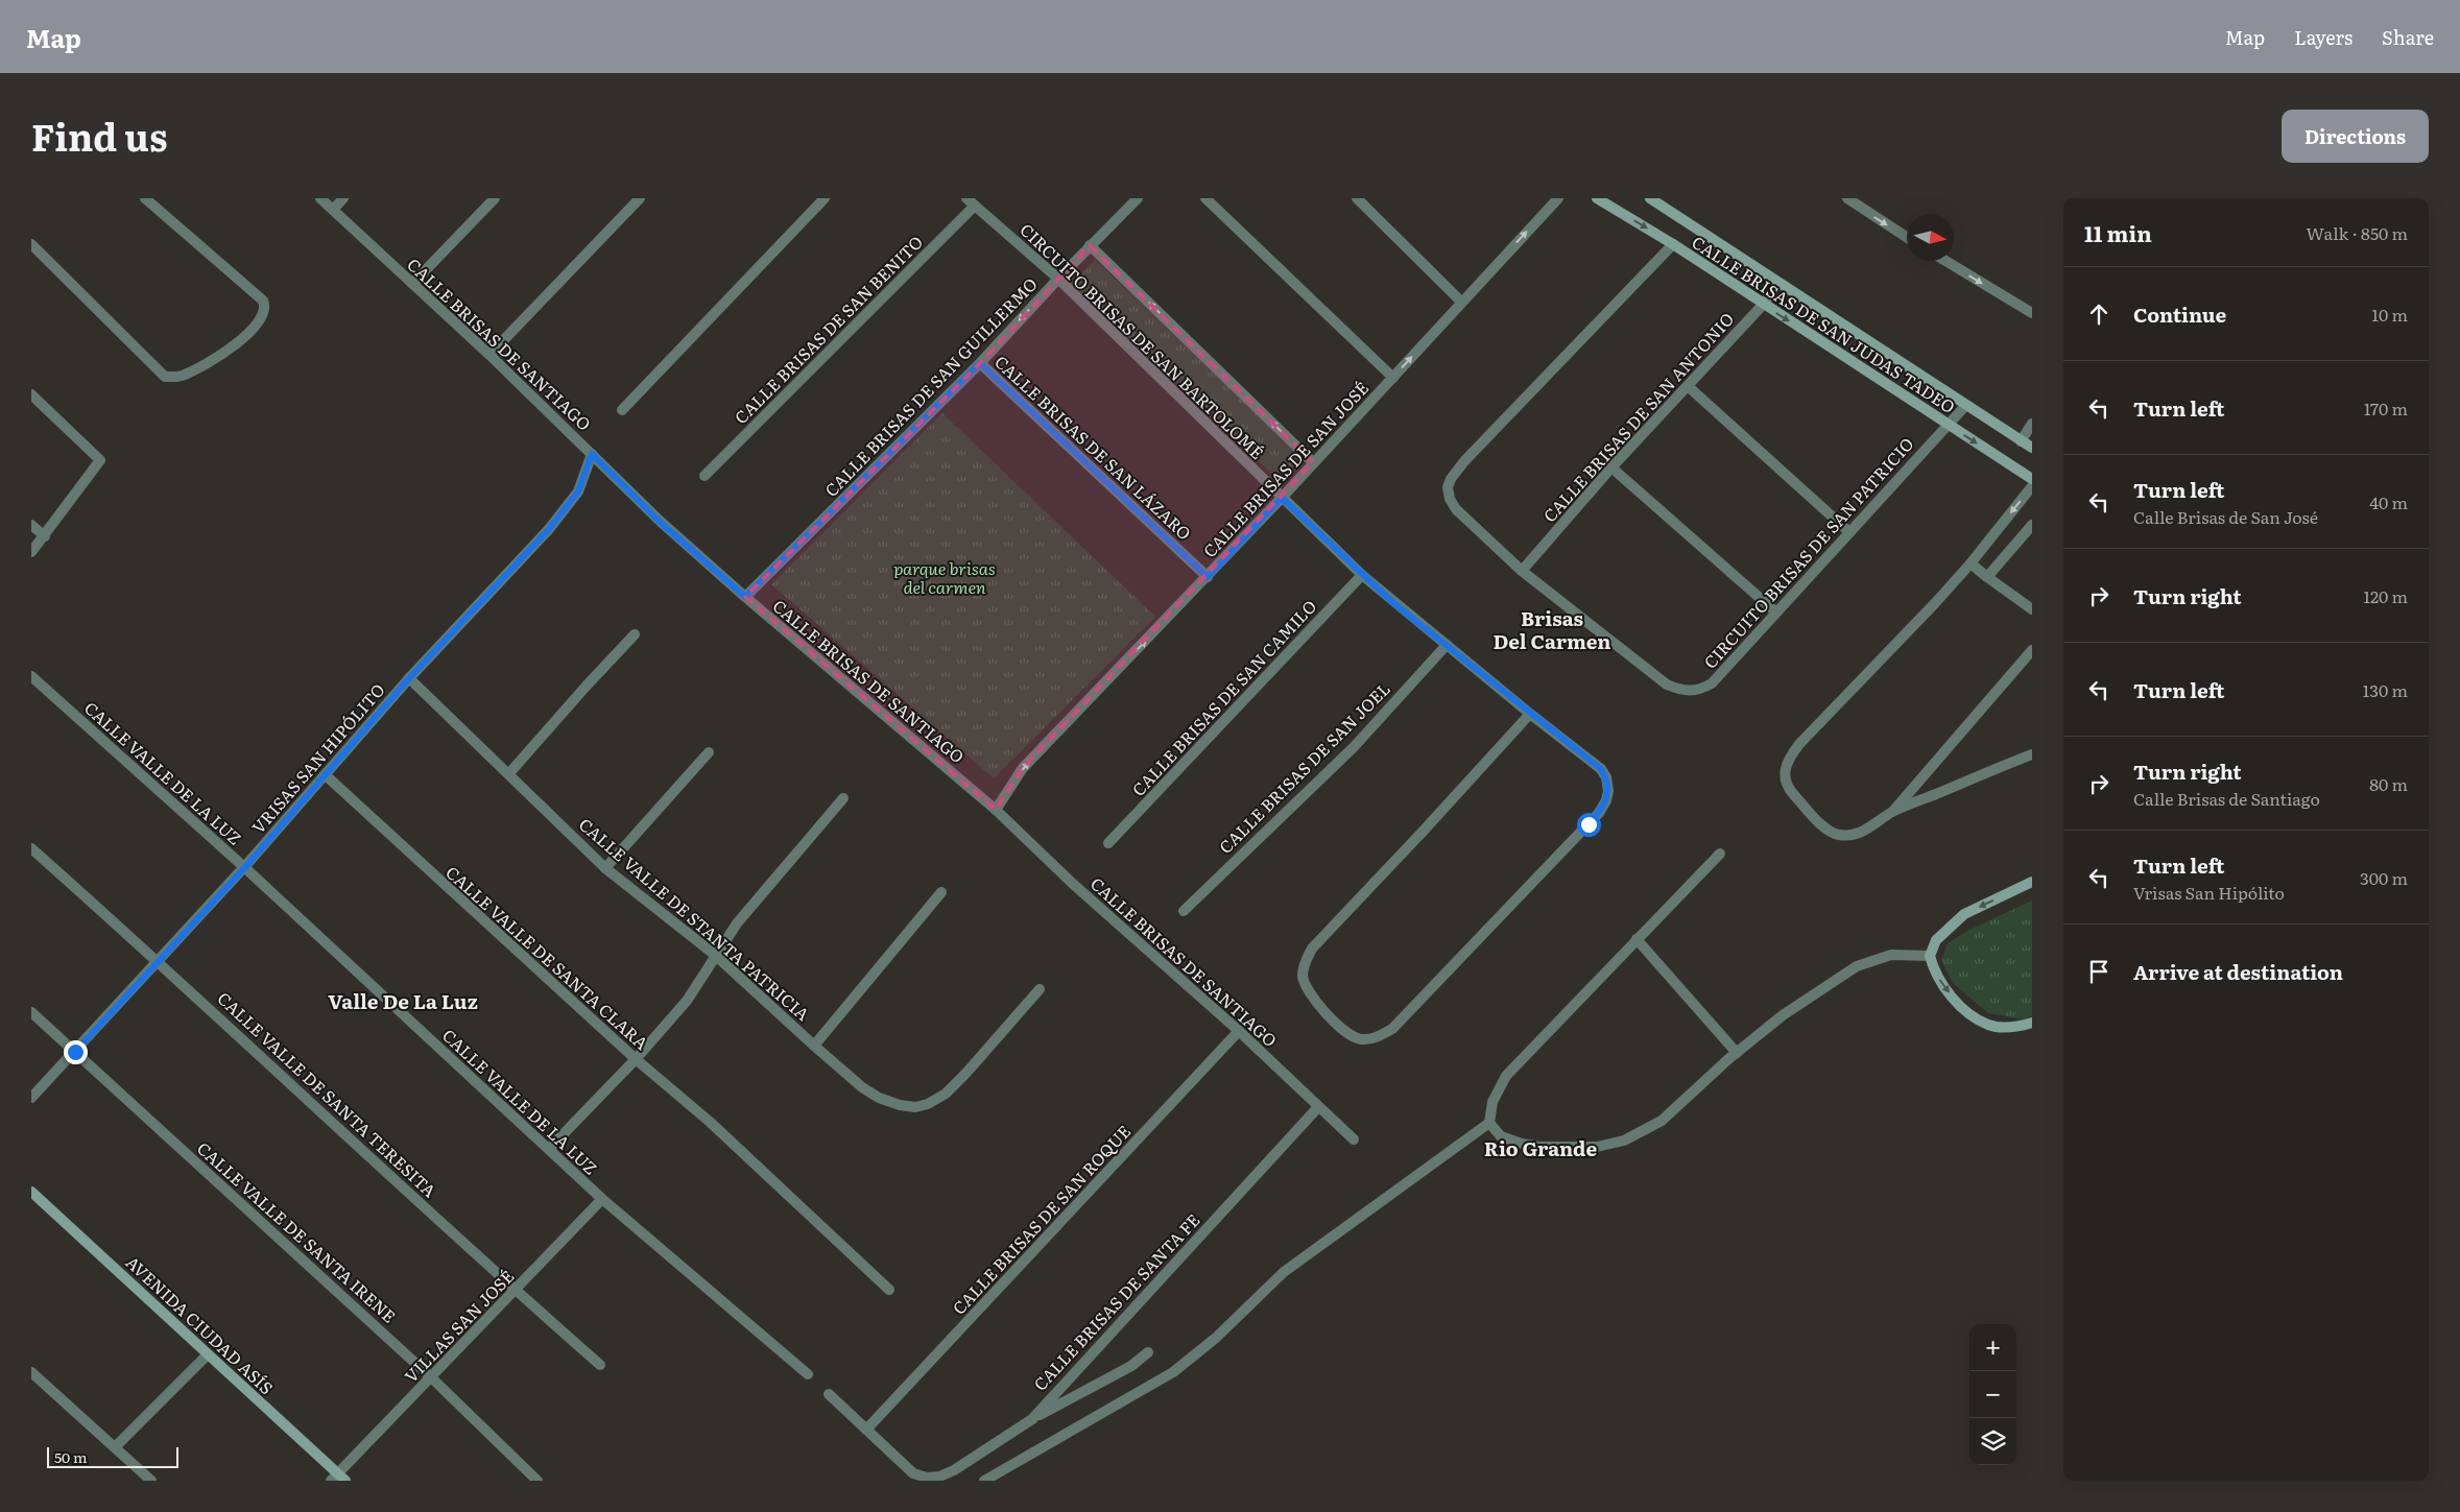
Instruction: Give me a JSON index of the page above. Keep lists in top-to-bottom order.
{
  "streets": {
    "street": [
      "CALLE BRISAS DE SAN JUDAS TADEO",
      "CALLE BRISAS DE SAN BENITO",
      "CIRCUITO BRISAS DE SAN BARTOLOMÉ",
      "CALLE BRISAS DE SANTIAGO",
      "CALLE BRISAS DE SAN GUILLERMO",
      "CALLE BRISAS DE SAN ANTONIO",
      "CALLE BRISAS DE SAN LÁZARO",
      "CALLE BRISAS DE SAN JOSÉ",
      "CIRCUITO BRISAS DE SAN PATRICIO",
      "CALLE BRISAS DE SAN CAMILO",
      "VRISAS SAN HIPÓLITO",
      "CALLE BRISAS DE SAN JOEL",
      "CALLE VALLE DE LA LUZ",
      "CALLE VALLE DE STANTA PATRICIA",
      "CALLE VALLE DE SANTA CLARA",
      "CALLE VALLE DE SANTA TERESITA",
      "CALLE BRISAS DE SAN ROQUE",
      "CALLE VALLE DE SANTA IRENE",
      "CALLE BRISAS DE SANTA FE",
      "AVENIDA CIUDAD ASÍS",
      "VILLAS SAN JOSÉ"
    ]
  },
  "crossings": [
    ["CALLE BRISAS DE SAN JUDAS TADEO", "CALLE BRISAS DE SAN ANTONIO"],
    ["CALLE BRISAS DE SAN JUDAS TADEO", "CIRCUITO BRISAS DE SAN PATRICIO"],
    ["CALLE BRISAS DE SAN BENITO", "CIRCUITO BRISAS DE SAN BARTOLOMÉ"],
    ["CIRCUITO BRISAS DE SAN BARTOLOMÉ", "CALLE BRISAS DE SAN GUILLERMO"],
    ["CIRCUITO BRISAS DE SAN BARTOLOMÉ", "CALLE BRISAS DE SAN JOSÉ"],
    ["CIRCUITO BRISAS DE SAN BARTOLOMÉ", "CALLE BRISAS DE SAN CAMILO"],
    ["CIRCUITO BRISAS DE SAN BARTOLOMÉ", "CALLE BRISAS DE SAN JOEL"],
    ["CALLE BRISAS DE SANTIAGO", "CALLE BRISAS DE SAN GUILLERMO"],
    ["CALLE BRISAS DE SANTIAGO", "CALLE BRISAS DE SAN JOSÉ"],
    ["CALLE BRISAS DE SANTIAGO", "VRISAS SAN HIPÓLITO"],
    ["CALLE BRISAS DE SANTIAGO", "CALLE BRISAS DE SAN ROQUE"],
    ["CALLE BRISAS DE SANTIAGO", "CALLE BRISAS DE SANTA FE"],
    ["CALLE BRISAS DE SAN GUILLERMO", "CALLE BRISAS DE SAN LÁZARO"],
    ["CALLE BRISAS DE SAN ANTONIO", "CIRCUITO BRISAS DE SAN PATRICIO"],
    ["CALLE BRISAS DE SAN LÁZARO", "CALLE BRISAS DE SAN JOSÉ"],
    ["VRISAS SAN HIPÓLITO", "CALLE VALLE DE LA LUZ"],
    ["VRISAS SAN HIPÓLITO", "CALLE VALLE DE STANTA PATRICIA"],
    ["VRISAS SAN HIPÓLITO", "CALLE VALLE DE SANTA CLARA"],
    ["VRISAS SAN HIPÓLITO", "CALLE VALLE DE SANTA TERESITA"],
    ["VRISAS SAN HIPÓLITO", "CALLE VALLE DE SANTA IRENE"],
    ["CALLE VALLE DE LA LUZ", "VILLAS SAN JOSÉ"],
    ["CALLE VALLE DE SANTA TERESITA", "VILLAS SAN JOSÉ"],
    ["CALLE BRISAS DE SAN ROQUE", "CALLE BRISAS DE SANTA FE"],
    ["CALLE VALLE DE SANTA IRENE", "VILLAS SAN JOSÉ"],
    ["AVENIDA CIUDAD ASÍS", "VILLAS SAN JOSÉ"]
  ],
  "one_way": ["CALLE BRISAS DE SAN JOSÉ"],
  "districts": ["Brisas Del Carmen", "Valle De La Luz", "Rio Grande"],
  "parks": ["parque brisas del carmen"],
  "scale_bar": "50 m",
  "north": "right",
  "page": {
    "header": "Map",
    "nav": ["Map", "Layers", "Share"],
    "title": "Find us",
    "buttons": "Directions",
    "heading": ["11 min", "Walk · 850 m"],
    "list": [
      ["Continue", "10 m"],
      ["Turn left", "170 m"],
      ["Turn left", "Calle Brisas de San José", "40 m"],
      ["Turn right", "120 m"],
      ["Turn left", "130 m"],
      ["Turn right", "Calle Brisas de Santiago", "80 m"],
      ["Turn left", "Vrisas San Hipólito", "300 m"],
      "Arrive at destination"
    ],
    "map_buttons": ["+", "−"],
    "scale": "50 m"
  }
}
